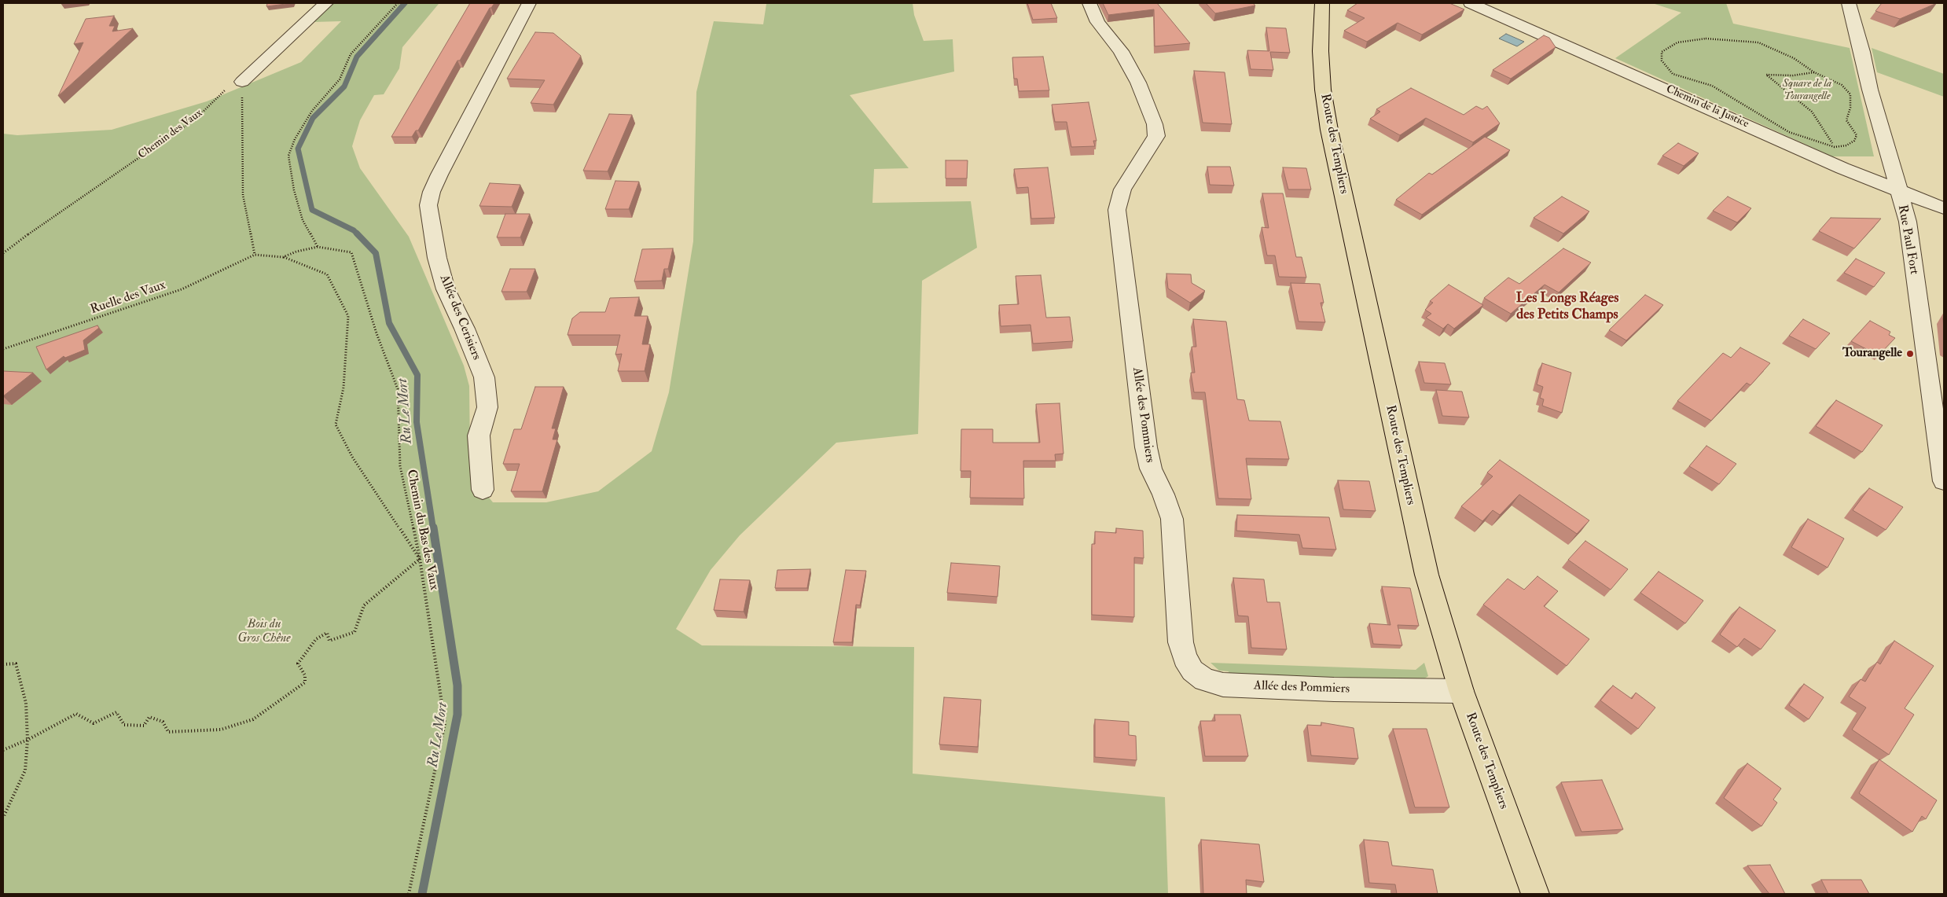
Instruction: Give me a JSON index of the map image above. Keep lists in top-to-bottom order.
{
  "streets": {
    "main road": ["Route des Templiers"],
    "street": [
      "Chemin de la Justice",
      "Rue Paul Fort",
      "Allée des Cerisiers",
      "Allée des Pommiers"
    ],
    "path": ["Chemin des Vaux", "Ruelle des Vaux", "Chemin du Bas des Vaux"]
  },
  "crossings": [
    ["Chemin de la Justice", "Rue Paul Fort"],
    ["Route des Templiers", "Allée des Pommiers"],
    ["Ruelle des Vaux", "Chemin du Bas des Vaux"]
  ],
  "districts": ["Les Longs Réages des Petits Champs"],
  "water": ["Ru Le Mort"],
  "parks": ["Square de la Tourangelle", "Bois du Gros Chêne"],
  "places": ["Tourangelle"]
}
